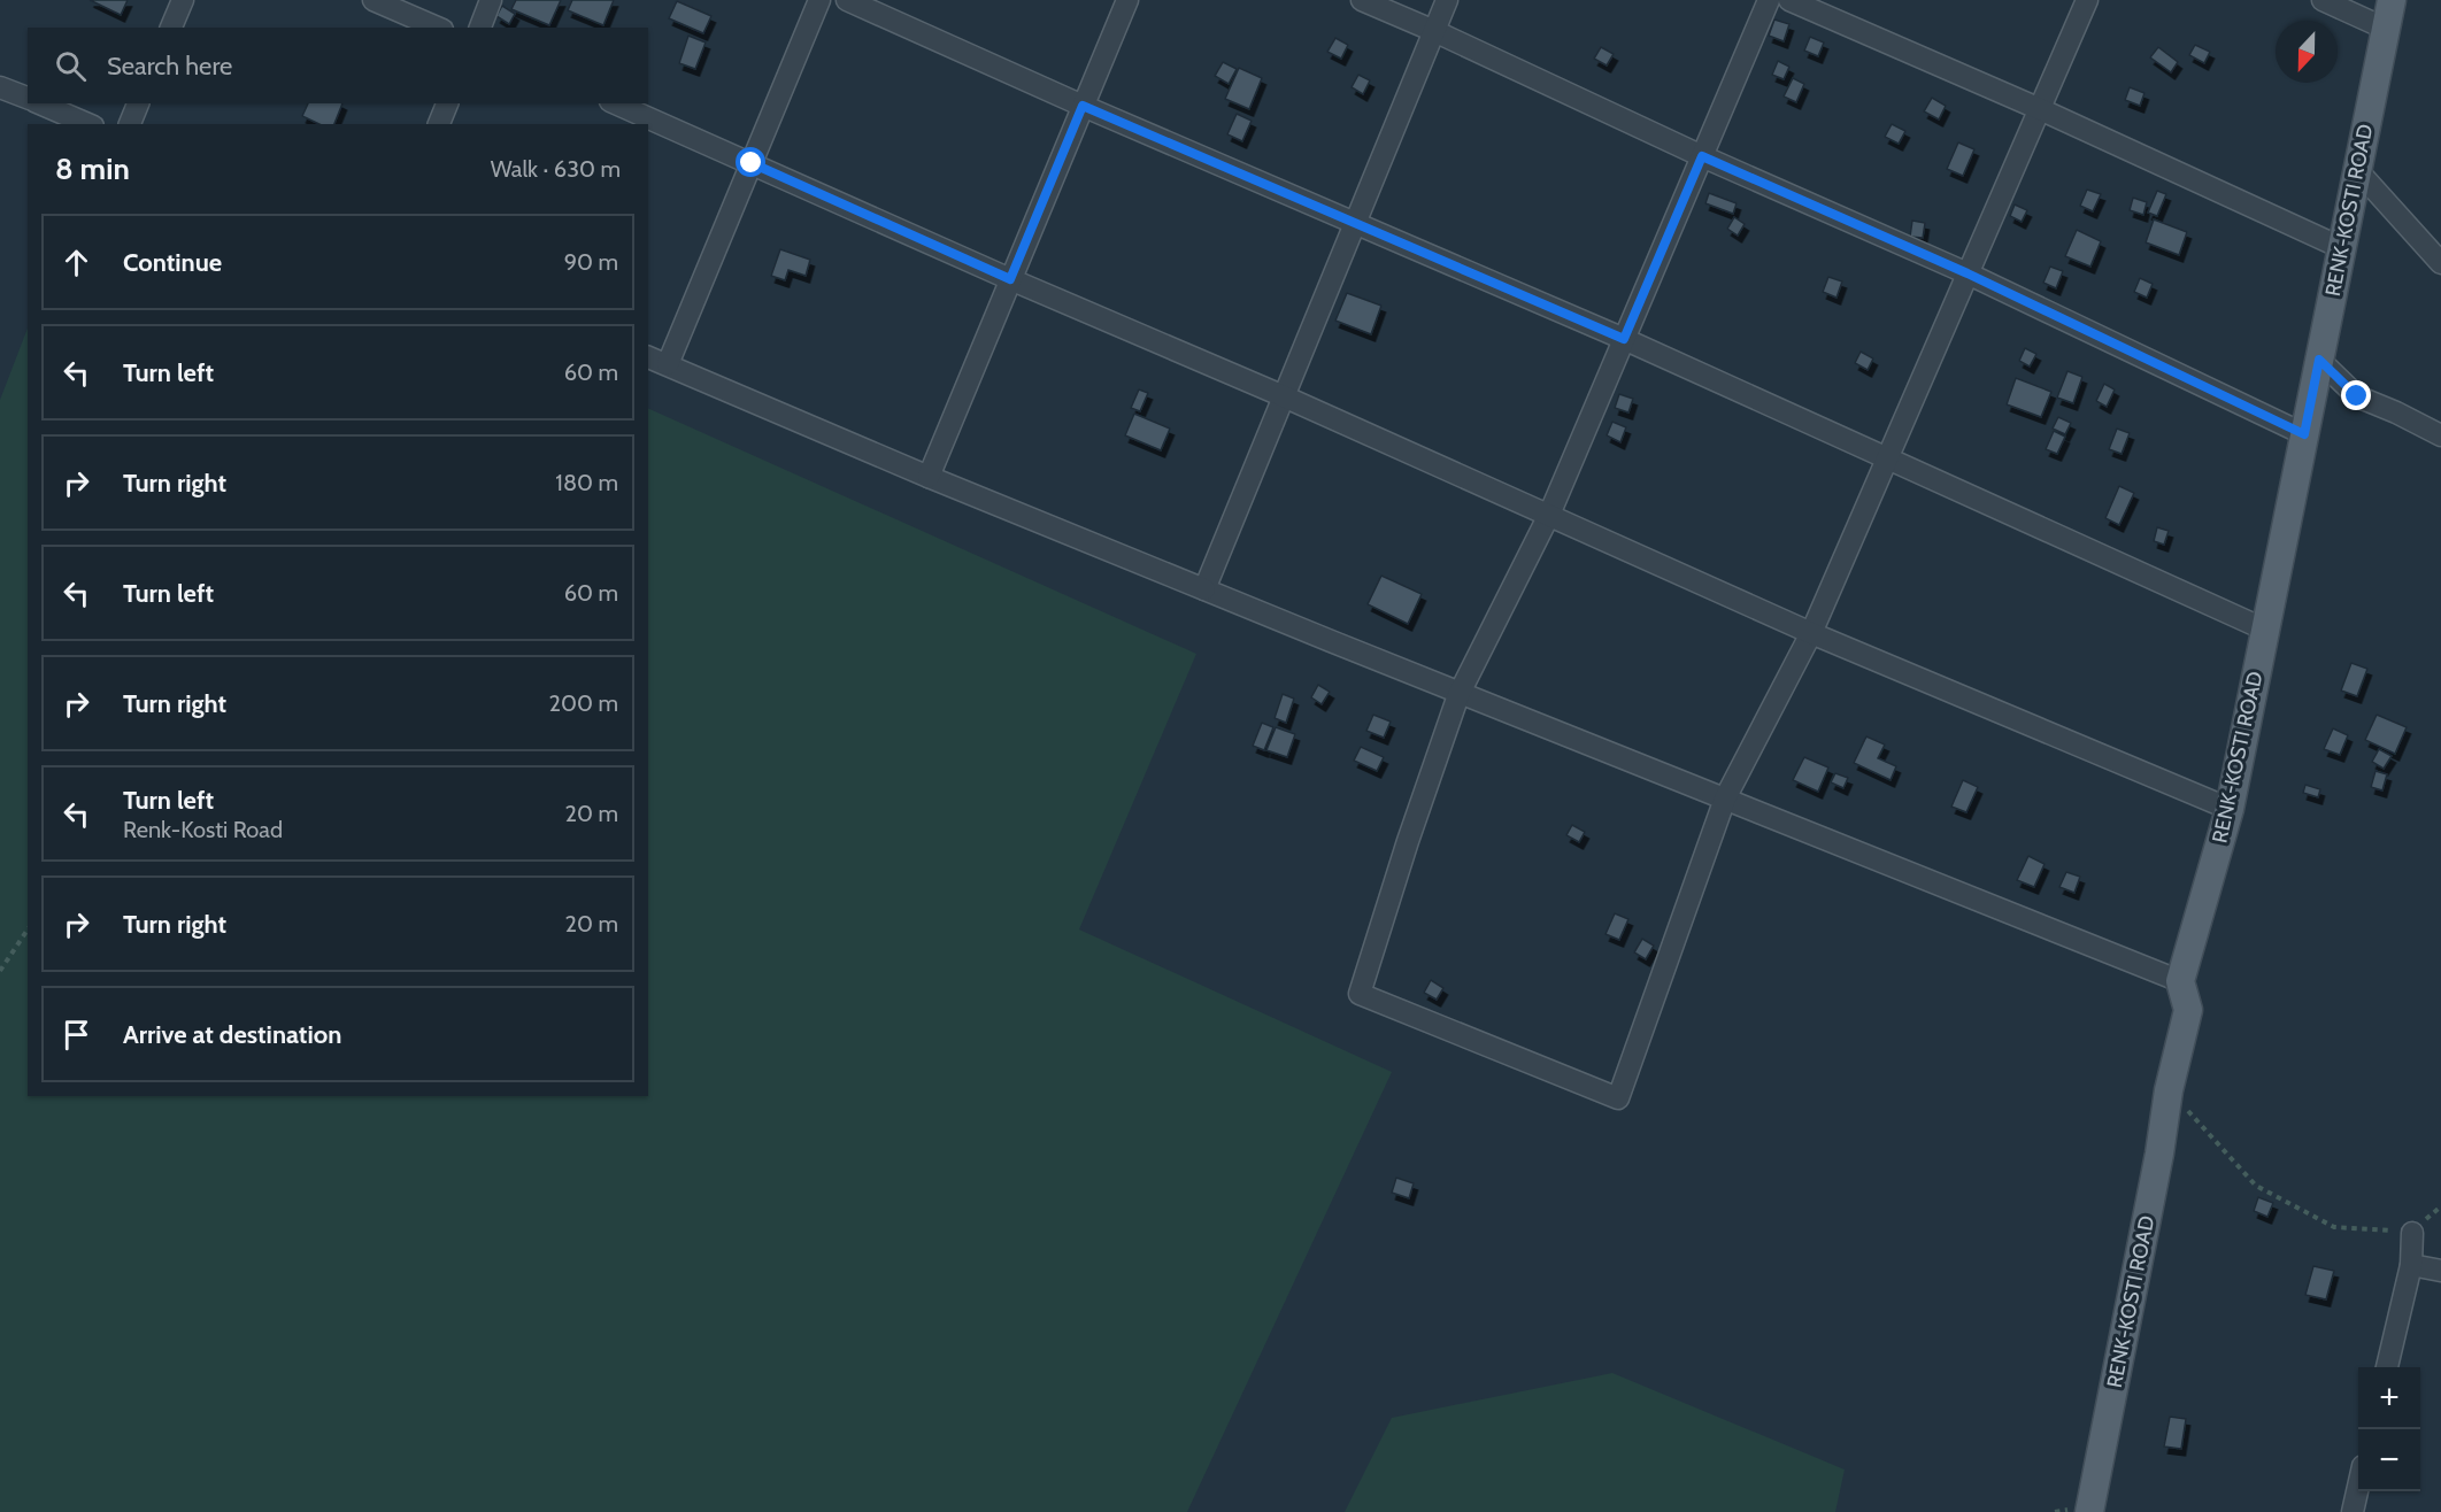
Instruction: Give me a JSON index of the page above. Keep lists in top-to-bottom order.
{
  "streets": {
    "main road": ["RENK-KOSTI ROAD"]
  },
  "north": "bottom",
  "page": {
    "search": "Search here",
    "heading": ["8 min", "Walk · 630 m"],
    "list": [
      ["Continue", "90 m"],
      ["Turn left", "60 m"],
      ["Turn right", "180 m"],
      ["Turn left", "60 m"],
      ["Turn right", "200 m"],
      ["Turn left", "Renk-Kosti Road", "20 m"],
      ["Turn right", "20 m"],
      "Arrive at destination"
    ],
    "map_buttons": ["+", "−"]
  }
}
